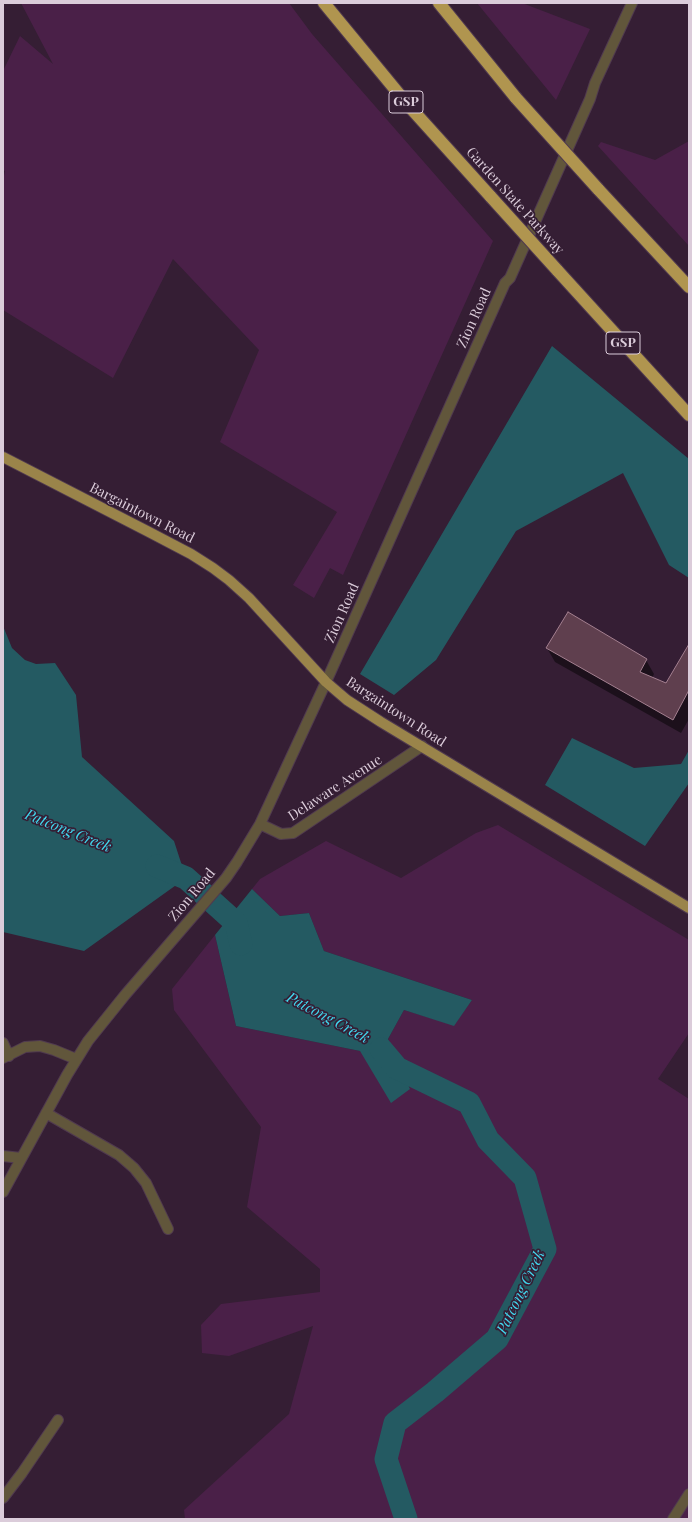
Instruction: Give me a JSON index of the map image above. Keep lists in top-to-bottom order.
{
  "streets": {
    "highway": ["GSP", "Garden State Parkway"],
    "main road": ["Bargaintown Road"],
    "street": ["Zion Road", "Delaware Avenue"]
  },
  "crossings": [
    ["Zion Road", "Bargaintown Road"],
    ["Zion Road", "Delaware Avenue"],
    ["Bargaintown Road", "Delaware Avenue"]
  ],
  "water": ["Patcong Creek"]
}
